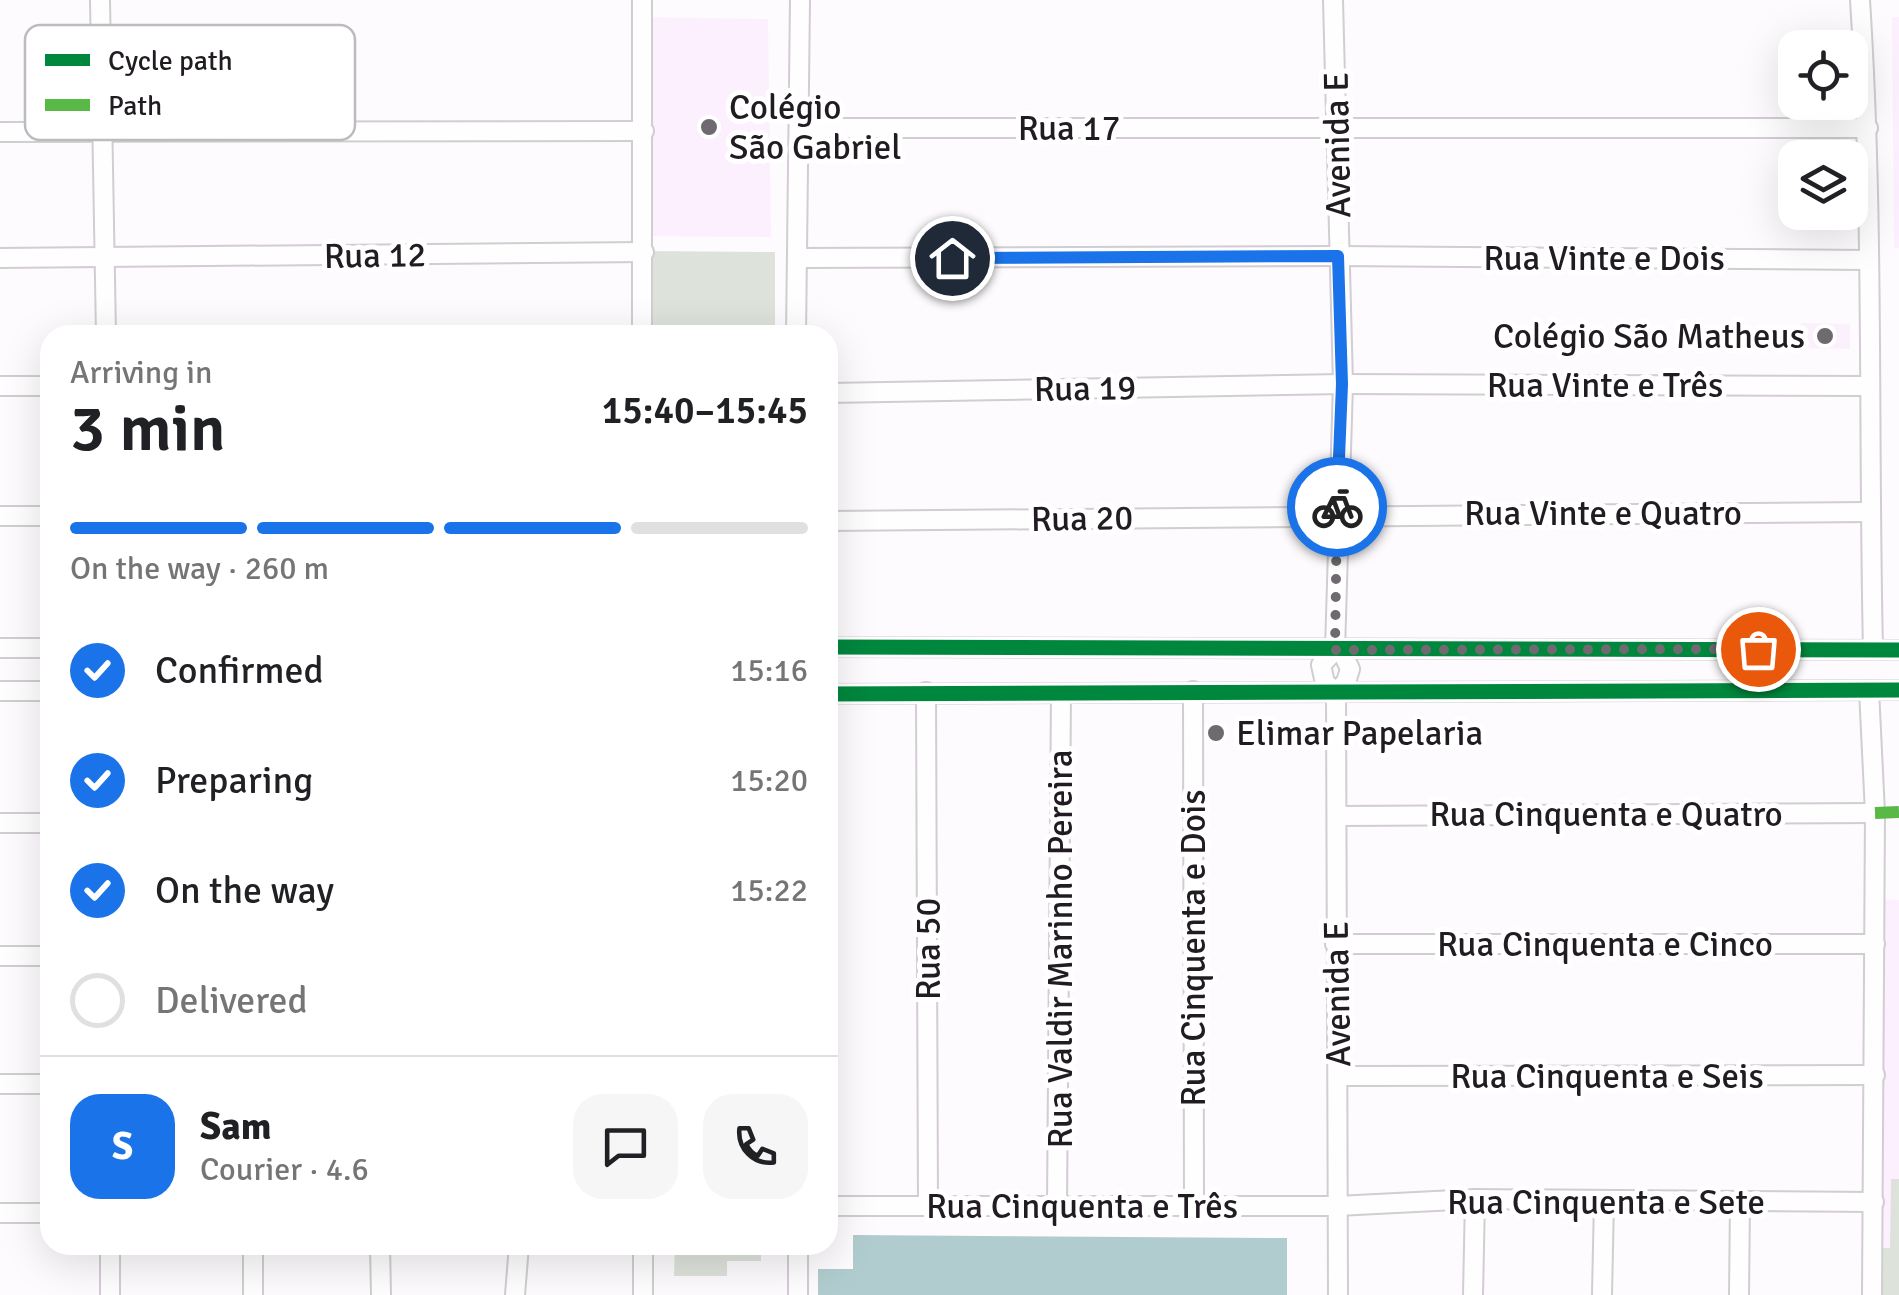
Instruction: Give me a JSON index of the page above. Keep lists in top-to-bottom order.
{
  "streets": {
    "street": [
      "Rua 17",
      "Avenida E",
      "Rua 12",
      "Rua Vinte e Dois",
      "Rua Vinte e Três",
      "Rua 19",
      "Rua Vinte e Quatro",
      "Rua 20",
      "Rua Cinquenta e Quatro",
      "Rua Cinquenta e Cinco",
      "Rua Cinquenta e Dois",
      "Rua 50",
      "Rua Valdir Marinho Pereira",
      "Rua Cinquenta e Seis",
      "Rua Cinquenta e Sete",
      "Rua Cinquenta e Três"
    ]
  },
  "crossings": [
    ["Rua 17", "Avenida E"],
    ["Avenida E", "Rua Vinte e Dois"],
    ["Avenida E", "Rua Vinte e Três"],
    ["Avenida E", "Rua 19"],
    ["Avenida E", "Rua Vinte e Quatro"],
    ["Avenida E", "Rua 20"],
    ["Avenida E", "Rua Cinquenta e Quatro"],
    ["Avenida E", "Rua Cinquenta e Cinco"],
    ["Avenida E", "Rua Cinquenta e Seis"],
    ["Avenida E", "Rua Cinquenta e Sete"],
    ["Avenida E", "Rua Cinquenta e Três"],
    ["Rua Vinte e Três", "Rua 19"],
    ["Rua Vinte e Quatro", "Rua 20"],
    ["Rua Cinquenta e Dois", "Rua Cinquenta e Três"],
    ["Rua 50", "Rua Cinquenta e Três"],
    ["Rua Valdir Marinho Pereira", "Rua Cinquenta e Três"],
    ["Rua Cinquenta e Sete", "Rua Cinquenta e Três"]
  ],
  "places": ["Colégio São Gabriel", "Colégio São Matheus", "Elimar Papelaria"],
  "legend": ["Cycle path", "Path"],
  "page": {
    "heading": ["3 min", "Arriving in", "15:40–15:45"],
    "panel": ["Sam", "Courier · 4.6"],
    "bar": "On the way · 260 m",
    "list": [
      ["Confirmed", "15:16"],
      ["Preparing", "15:20"],
      ["On the way", "15:22"],
      "Delivered"
    ],
    "round": "S"
  }
}
